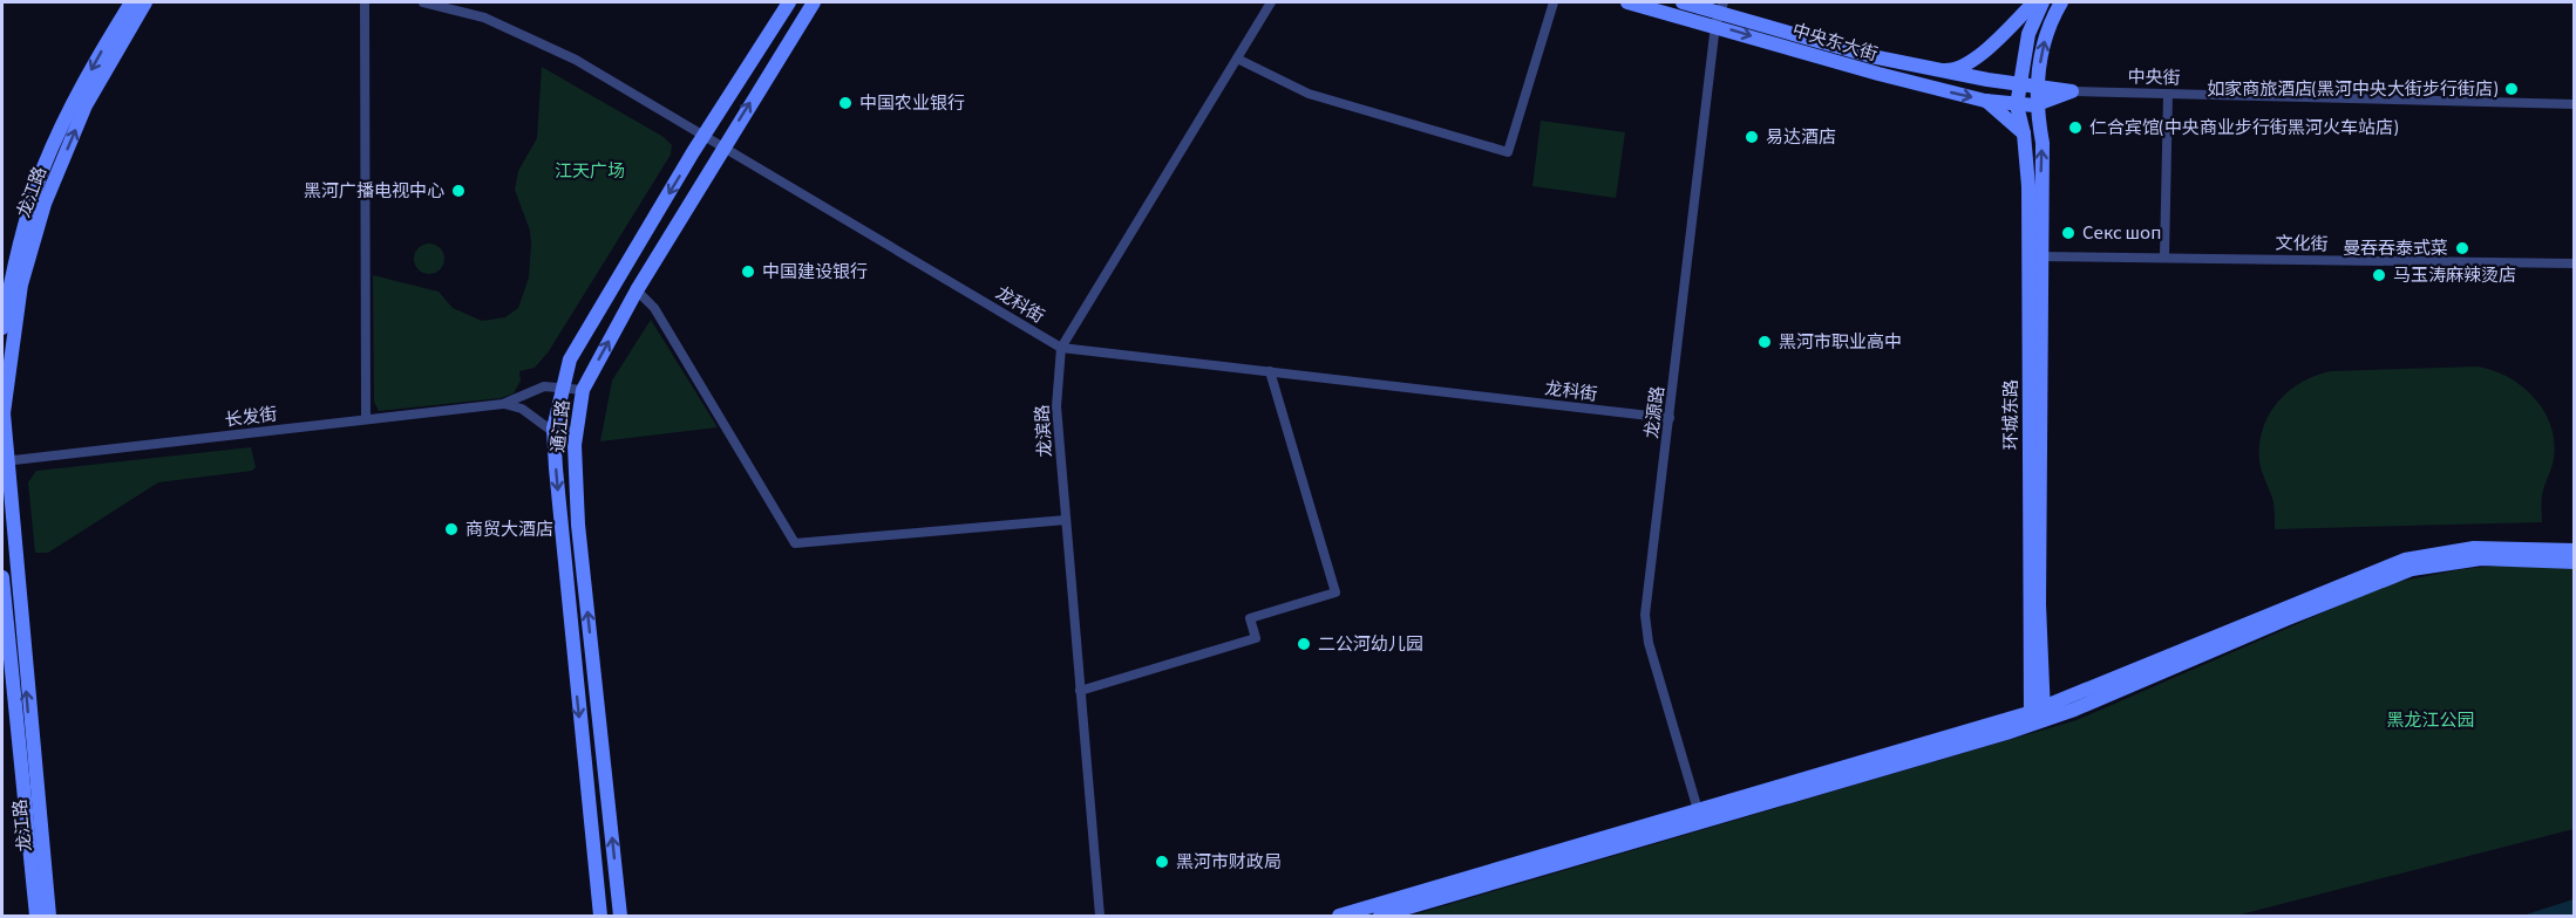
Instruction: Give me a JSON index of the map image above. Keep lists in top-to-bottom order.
{
  "streets": {
    "street": [
      "中央东大街",
      "中央街",
      "龙江路",
      "文化街",
      "龙科街",
      "龙源路",
      "环城东路",
      "长发街",
      "通江路",
      "龙滨路"
    ]
  },
  "crossings": [
    ["中央东大街", "中央街"],
    ["中央东大街", "龙源路"],
    ["中央东大街", "环城东路"],
    ["龙江路", "长发街"],
    ["文化街", "环城东路"],
    ["龙科街", "龙源路"],
    ["龙科街", "通江路"],
    ["龙科街", "龙滨路"],
    ["长发街", "通江路"]
  ],
  "parks": ["江天广场", "黑龙江公园"],
  "places": [
    "如家商旅酒店(黑河中央大街步行街店)",
    "中国农业银行",
    "仁合宾馆(中央商业步行街黑河火车站店)",
    "易达酒店",
    "黑河广播电视中心",
    "Секс шоп",
    "曼吞吞泰式菜",
    "中国建设银行",
    "马玉涛麻辣烫店",
    "黑河市职业高中",
    "商贸大酒店",
    "二公河幼儿园",
    "黑河市财政局"
  ]
}
